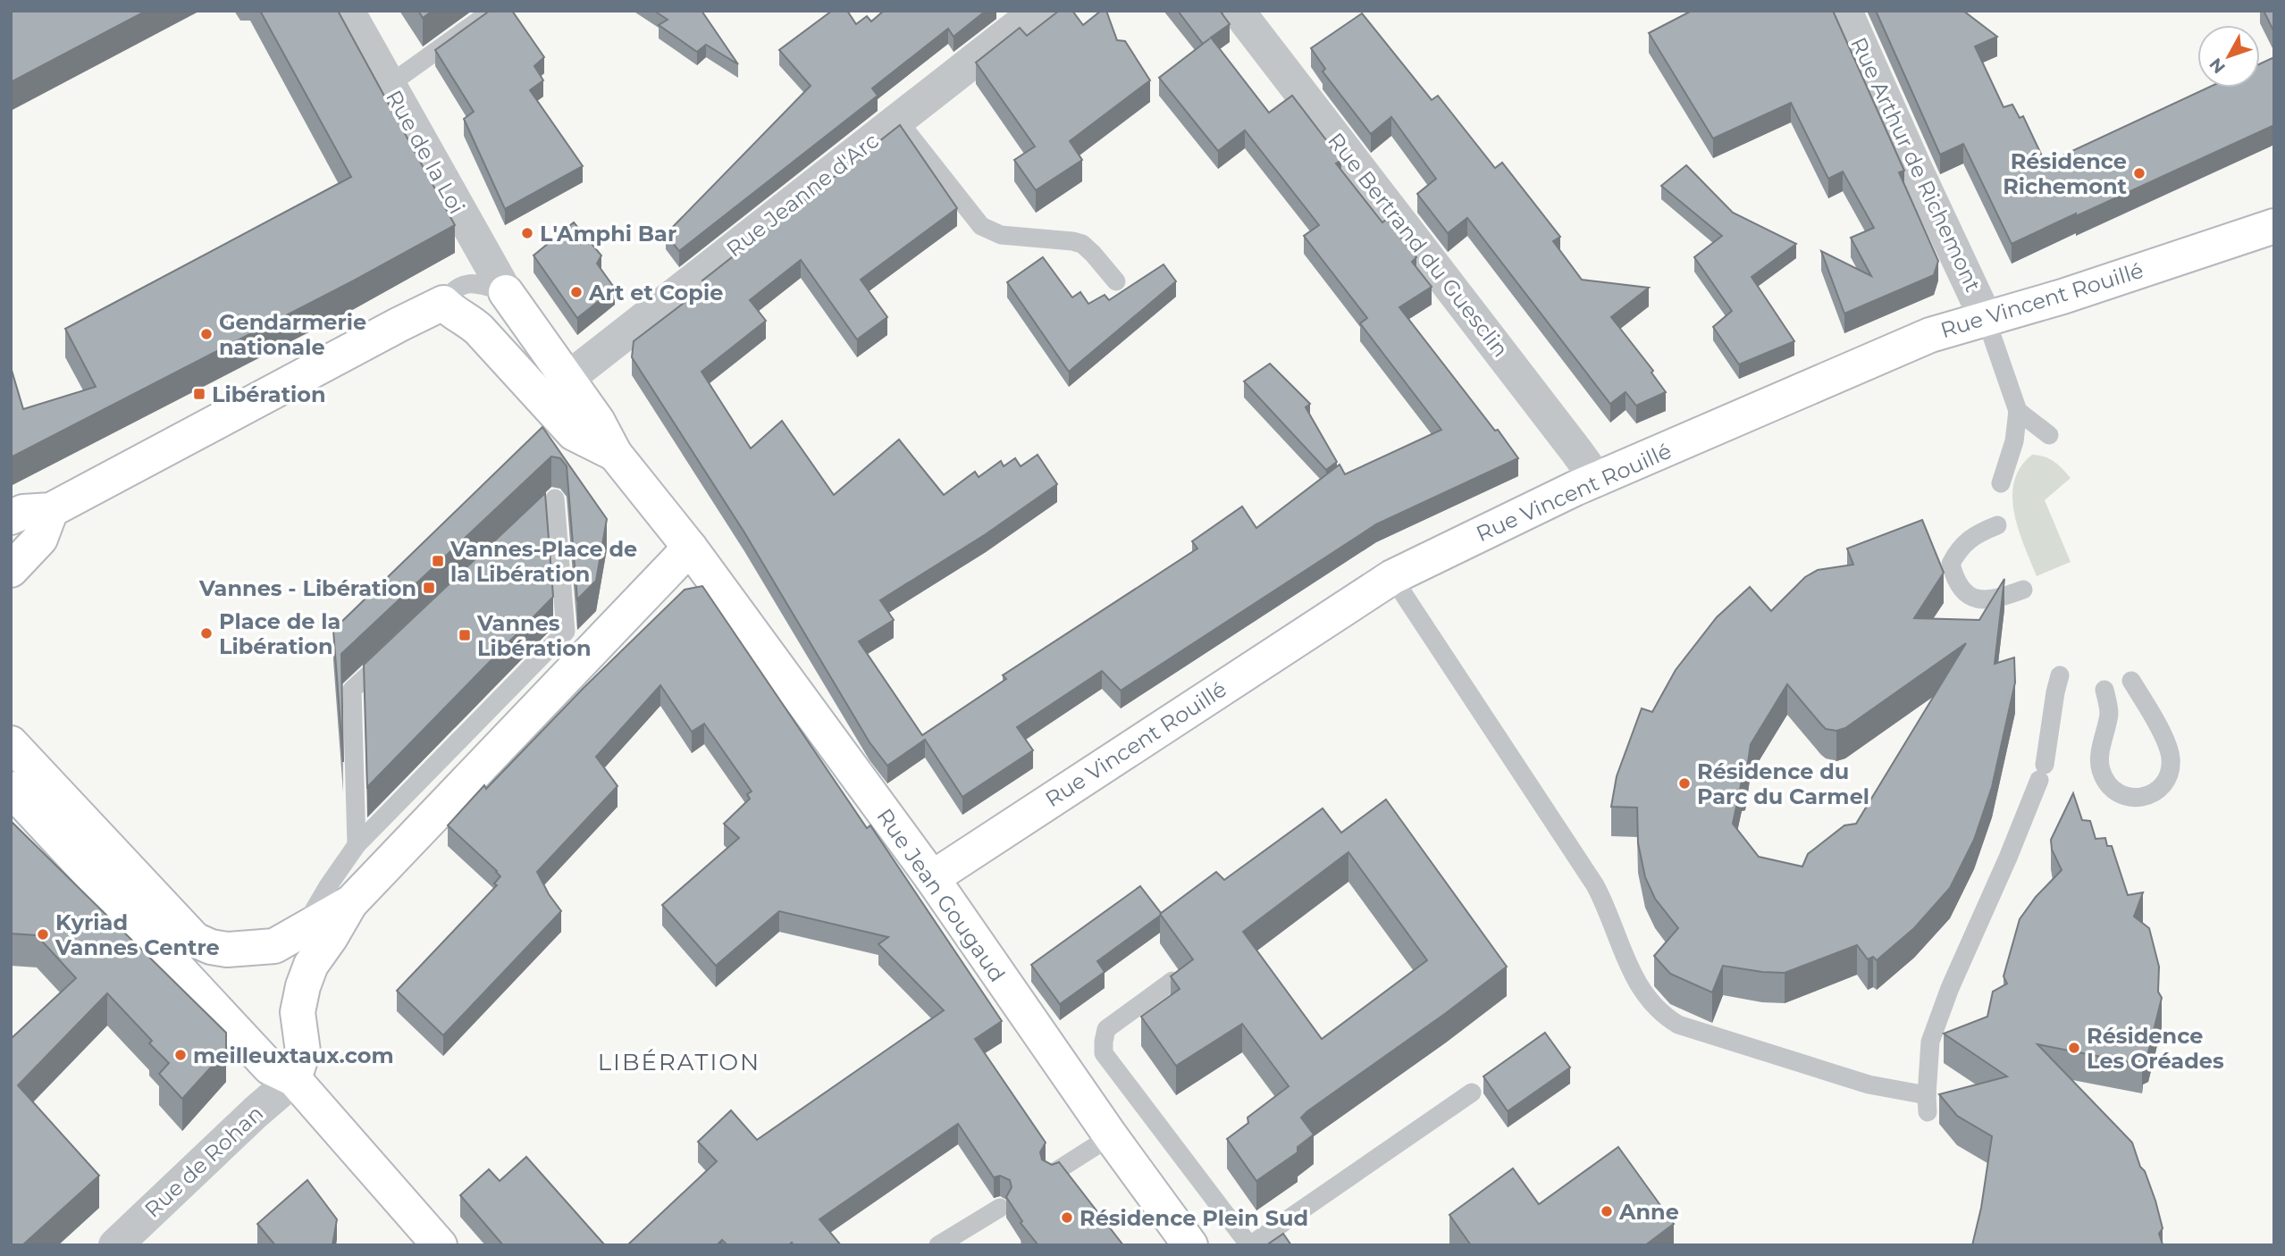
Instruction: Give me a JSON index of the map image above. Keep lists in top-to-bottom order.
{
  "streets": {
    "main road": ["Rue Vincent Rouillé", "Rue Jean Gougaud"],
    "street": [
      "Rue de la Loi",
      "Rue Arthur de Richemont",
      "Rue Jeanne d'Arc",
      "Rue Bertrand du Guesclin",
      "Rue de Rohan"
    ]
  },
  "crossings": [
    ["Rue Arthur de Richemont", "Rue Vincent Rouillé"],
    ["Rue Bertrand du Guesclin", "Rue Vincent Rouillé"],
    ["Rue Vincent Rouillé", "Rue Jean Gougaud"]
  ],
  "districts": ["LIBÉRATION"],
  "places": {
    "other": [
      "Résidence Richemont",
      "L'Amphi Bar",
      "Art et Copie",
      "Gendarmerie nationale",
      "Place de la Libération",
      "Résidence du Parc du Carmel",
      "Kyriad Vannes Centre",
      "Résidence Les Oréades",
      "meilleuxtaux.com",
      "Anne",
      "Résidence Plein Sud"
    ],
    "transit": [
      "Libération",
      "Vannes-Place de la Libération",
      "Vannes - Libération",
      "Vannes Libération"
    ]
  },
  "north": "bottom left"
}
